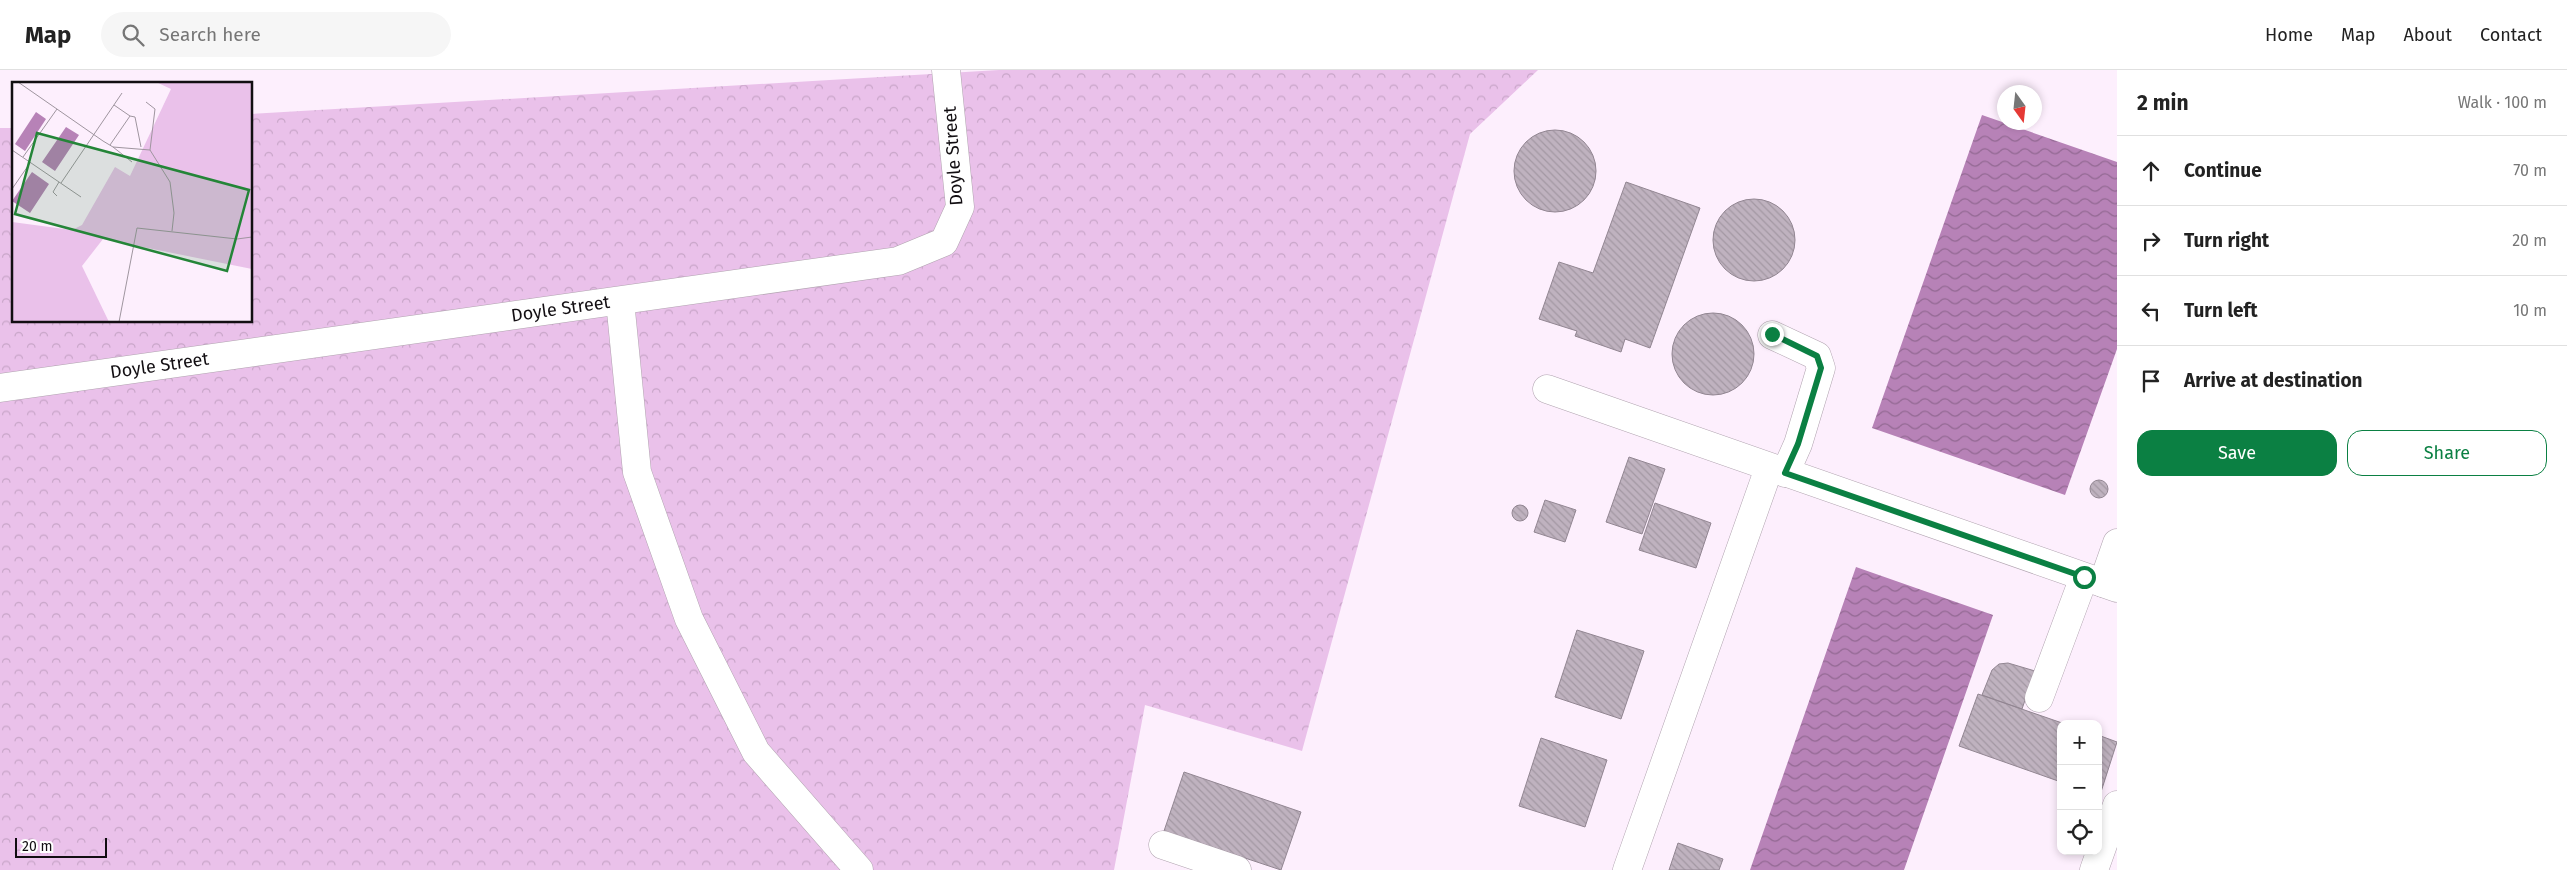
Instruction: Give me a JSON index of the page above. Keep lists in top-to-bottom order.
{
  "streets": {
    "street": ["Doyle Street"]
  },
  "scale_bar": "20 m",
  "north": "bottom",
  "page": {
    "header": "Map",
    "search": "Search here",
    "nav": [
      "Home",
      "Map",
      "About",
      "Contact"
    ],
    "heading": ["2 min", "Walk · 100 m"],
    "list": [
      ["Continue", "70 m"],
      ["Turn right", "20 m"],
      ["Turn left", "10 m"],
      "Arrive at destination"
    ],
    "buttons": ["Save", "Share"],
    "map_buttons": ["+", "−"],
    "scale": "20 m"
  }
}
